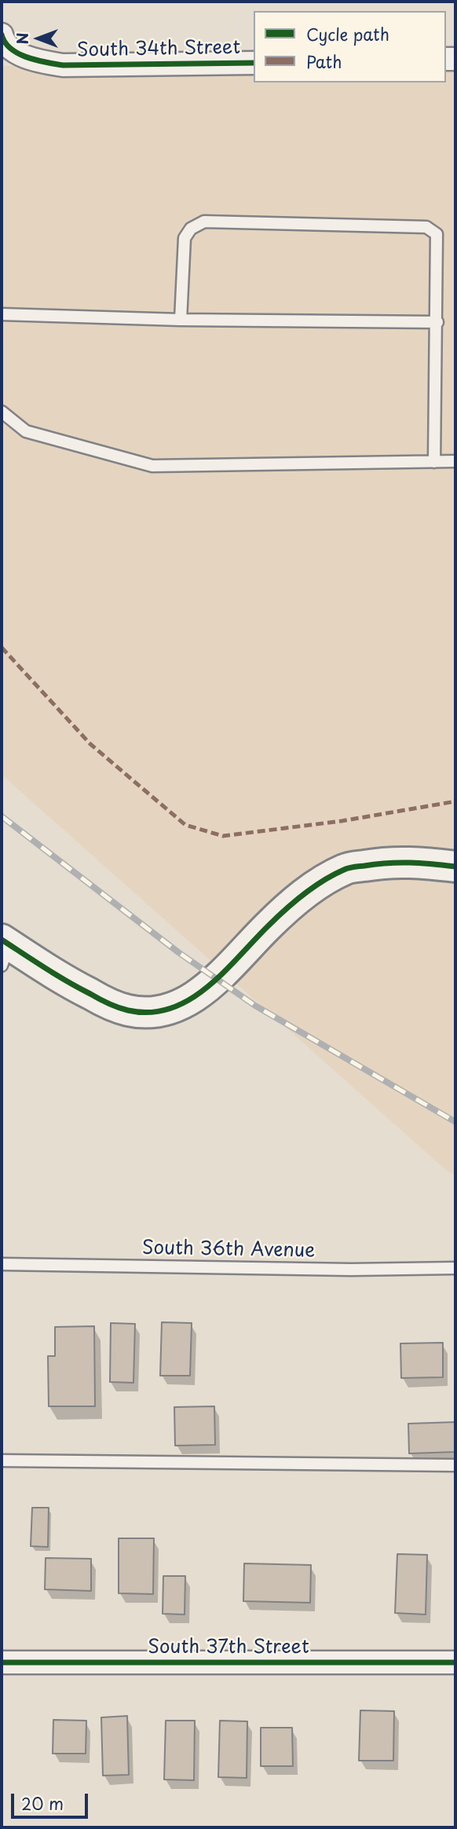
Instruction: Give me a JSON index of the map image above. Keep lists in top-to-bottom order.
{
  "streets": {
    "street": ["South 34th Street", "South 37th Street"],
    "lane": ["South 36th Avenue"]
  },
  "legend": ["Cycle path", "Path"],
  "scale_bar": "20 m",
  "north": "left"
}
